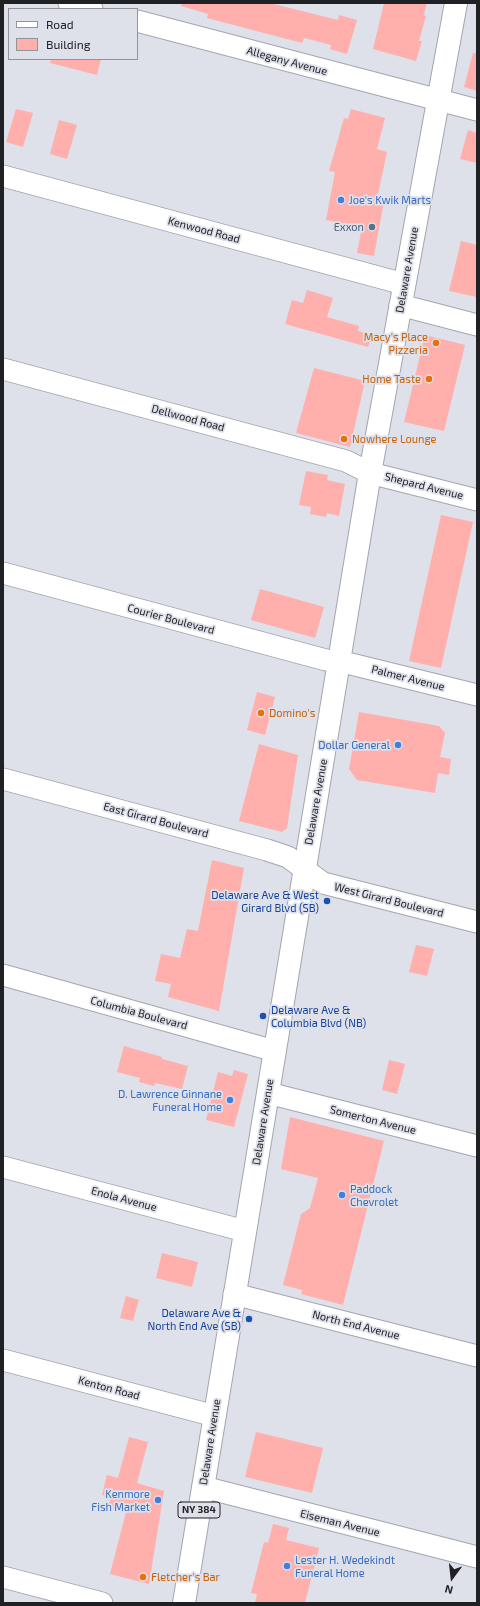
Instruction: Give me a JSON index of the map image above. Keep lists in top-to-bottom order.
{
  "streets": {
    "main road": ["Delaware Avenue", "NY 384"],
    "street": [
      "Allegany Avenue",
      "Kenwood Road",
      "Dellwood Road",
      "Shepard Avenue",
      "Courier Boulevard",
      "Palmer Avenue",
      "East Girard Boulevard",
      "West Girard Boulevard",
      "Columbia Boulevard",
      "Somerton Avenue",
      "Enola Avenue",
      "North End Avenue",
      "Kenton Road",
      "Eiseman Avenue"
    ]
  },
  "crossings": [
    ["Allegany Avenue", "Delaware Avenue"],
    ["Kenwood Road", "Delaware Avenue"],
    ["Delaware Avenue", "Dellwood Road"],
    ["Delaware Avenue", "Shepard Avenue"],
    ["Delaware Avenue", "Courier Boulevard"],
    ["Delaware Avenue", "Palmer Avenue"],
    ["Delaware Avenue", "East Girard Boulevard"],
    ["Delaware Avenue", "West Girard Boulevard"],
    ["Delaware Avenue", "Columbia Boulevard"],
    ["Delaware Avenue", "Somerton Avenue"],
    ["Delaware Avenue", "Enola Avenue"],
    ["Delaware Avenue", "North End Avenue"],
    ["Delaware Avenue", "Kenton Road"],
    ["Delaware Avenue", "Eiseman Avenue"],
    ["Dellwood Road", "Shepard Avenue"],
    ["Courier Boulevard", "Palmer Avenue"],
    ["East Girard Boulevard", "West Girard Boulevard"]
  ],
  "places": [
    "Joe's Kwik Marts",
    "Exxon",
    "Macy's Place Pizzeria",
    "Home Taste",
    "Nowhere Lounge",
    "Domino's",
    "Dollar General",
    "Delaware Ave & West Girard Blvd (SB)",
    "Delaware Ave & Columbia Blvd (NB)",
    "D. Lawrence Ginnane Funeral Home",
    "Paddock Chevrolet",
    "Delaware Ave & North End Ave (SB)",
    "Kenmore Fish Market",
    "Lester H. Wedekindt Funeral Home",
    "Fletcher's Bar"
  ],
  "legend": ["Road", "Building"],
  "north": "bottom"
}
